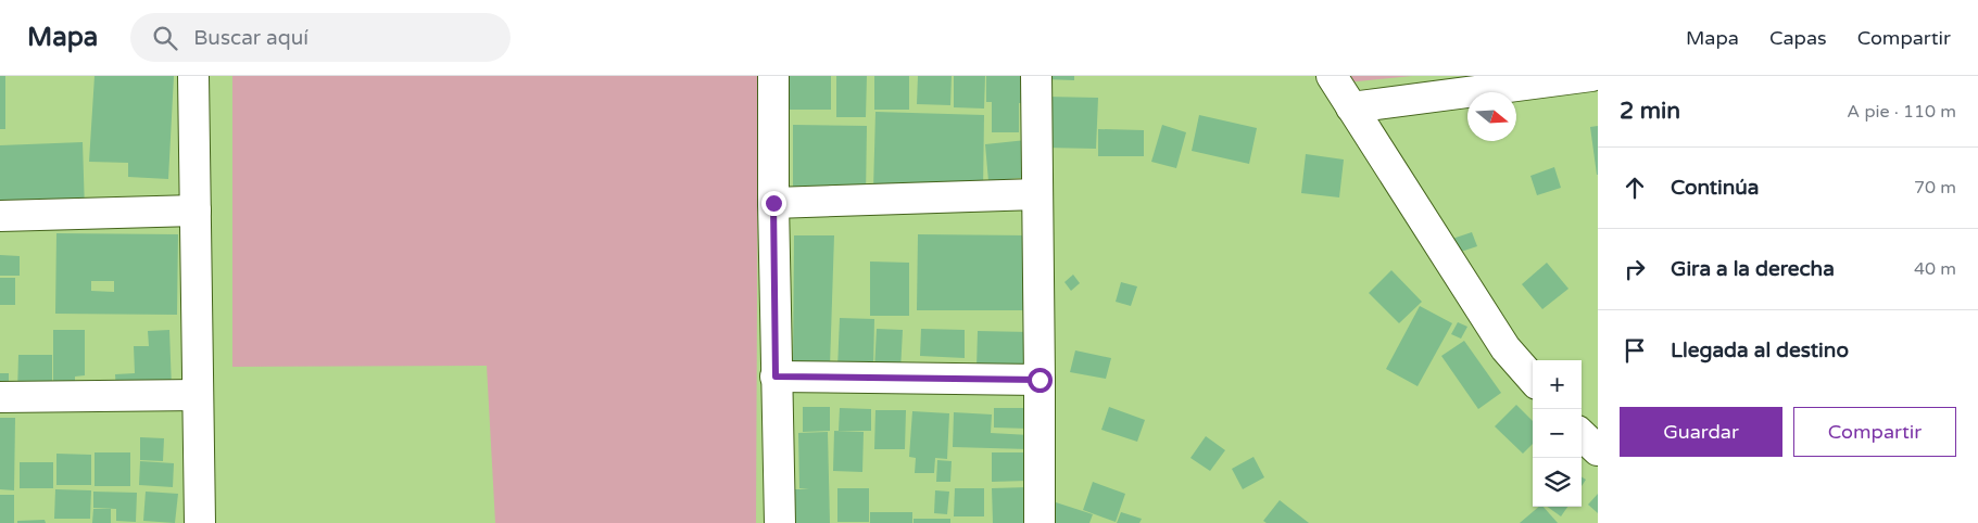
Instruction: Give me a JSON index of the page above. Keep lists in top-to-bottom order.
{
  "north": "right",
  "page": {
    "header": "Mapa",
    "search": "Buscar aquí",
    "nav": ["Mapa", "Capas", "Compartir"],
    "heading": ["2 min", "A pie · 110 m"],
    "list": [
      ["Continúa", "70 m"],
      ["Gira a la derecha", "40 m"],
      "Llegada al destino"
    ],
    "map_buttons": ["+", "−"],
    "buttons": ["Guardar", "Compartir"]
  }
}
